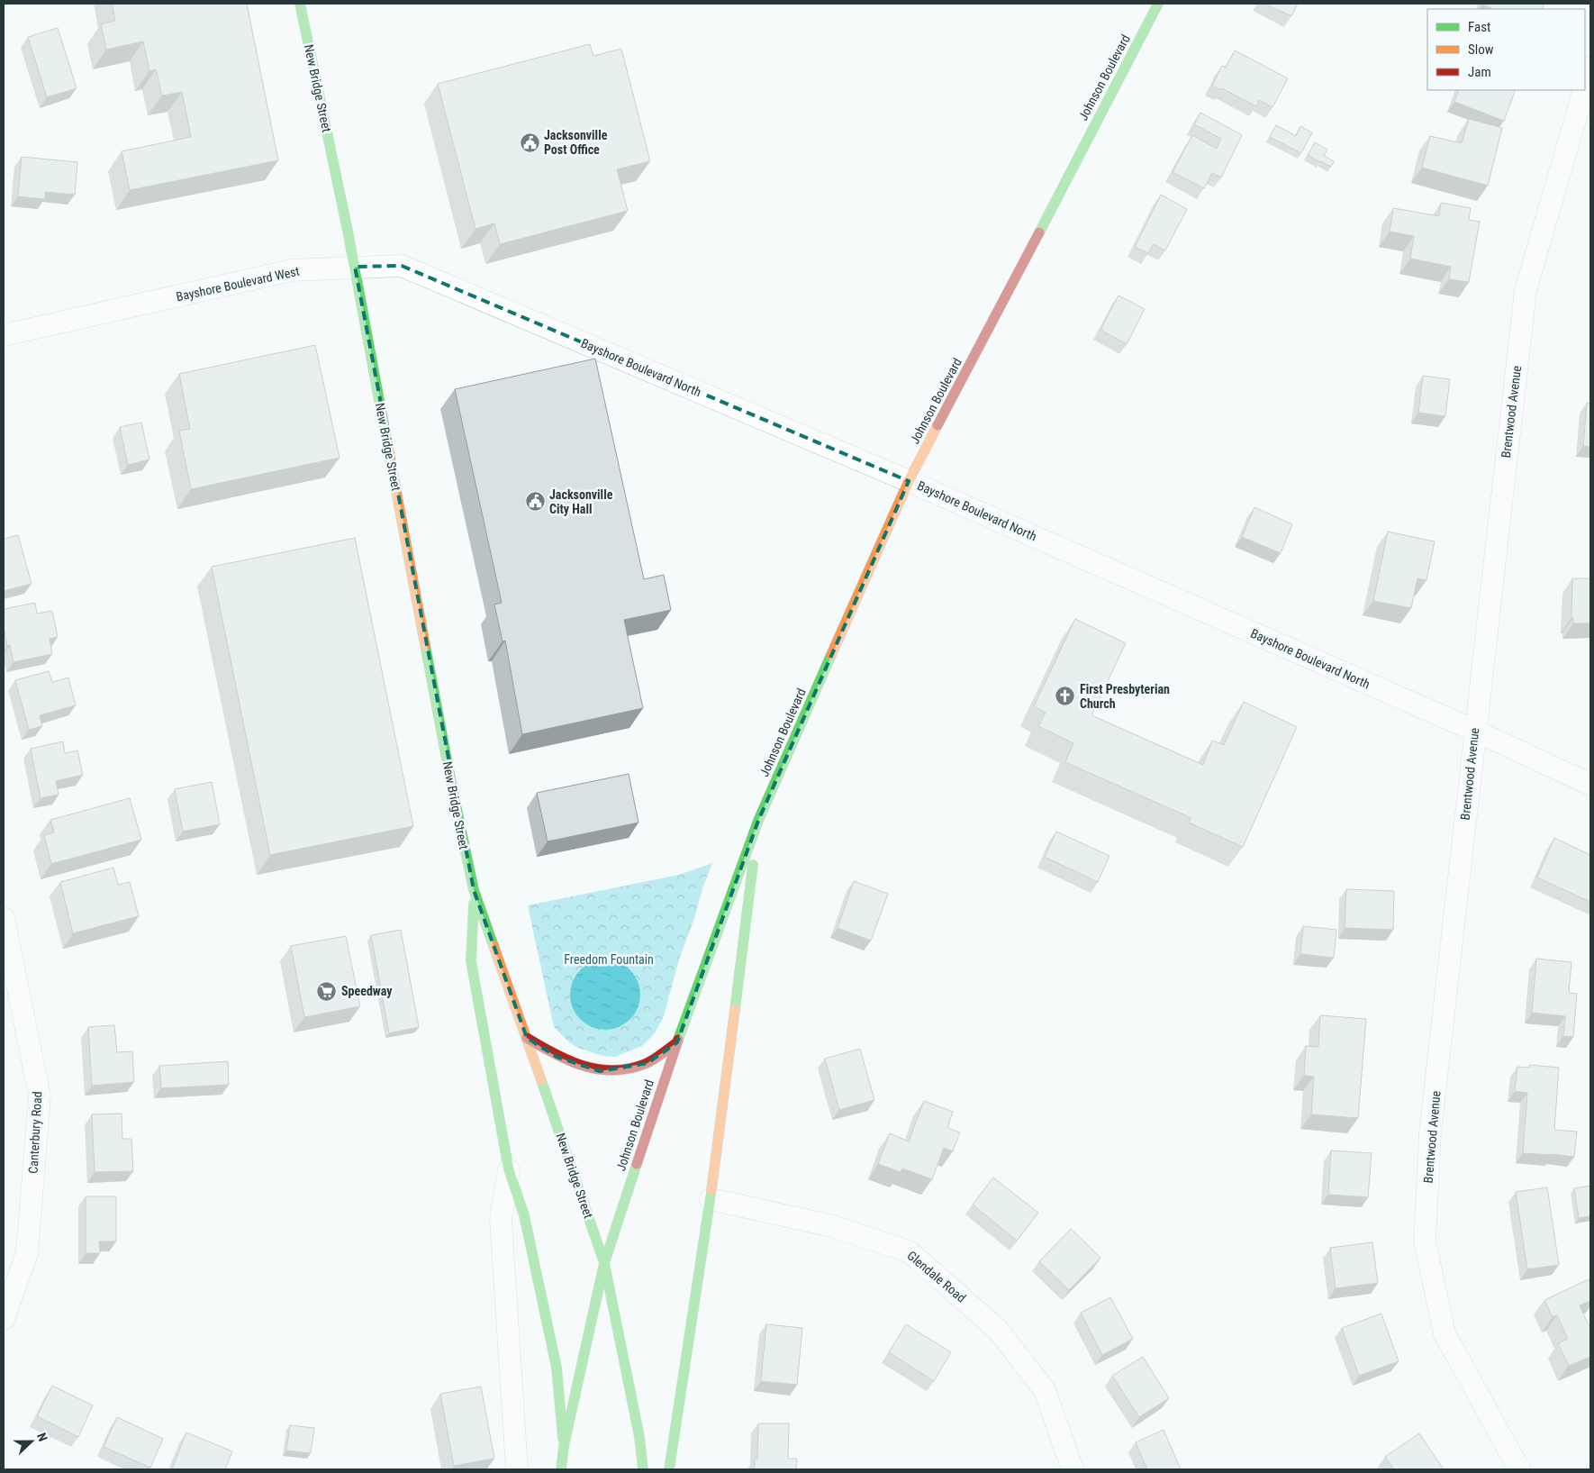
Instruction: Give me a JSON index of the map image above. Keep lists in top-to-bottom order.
{
  "streets": {
    "main road": ["Johnson Boulevard", "New Bridge Street"],
    "street": [
      "Bayshore Boulevard West",
      "Bayshore Boulevard North",
      "Brentwood Avenue",
      "Canterbury Road",
      "Glendale Road"
    ]
  },
  "crossings": [
    ["Johnson Boulevard", "New Bridge Street"],
    ["Johnson Boulevard", "Bayshore Boulevard North"],
    ["Johnson Boulevard", "Glendale Road"],
    ["New Bridge Street", "Bayshore Boulevard West"],
    ["New Bridge Street", "Bayshore Boulevard North"],
    ["Bayshore Boulevard West", "Bayshore Boulevard North"],
    ["Bayshore Boulevard North", "Brentwood Avenue"]
  ],
  "parks": ["Freedom Fountain"],
  "places": {
    "public building": ["Jacksonville Post Office", "Jacksonville City Hall"],
    "church": ["First Presbyterian Church"],
    "supermarket": ["Speedway"]
  },
  "legend": ["Fast", "Slow", "Jam"],
  "north": "right"
}
